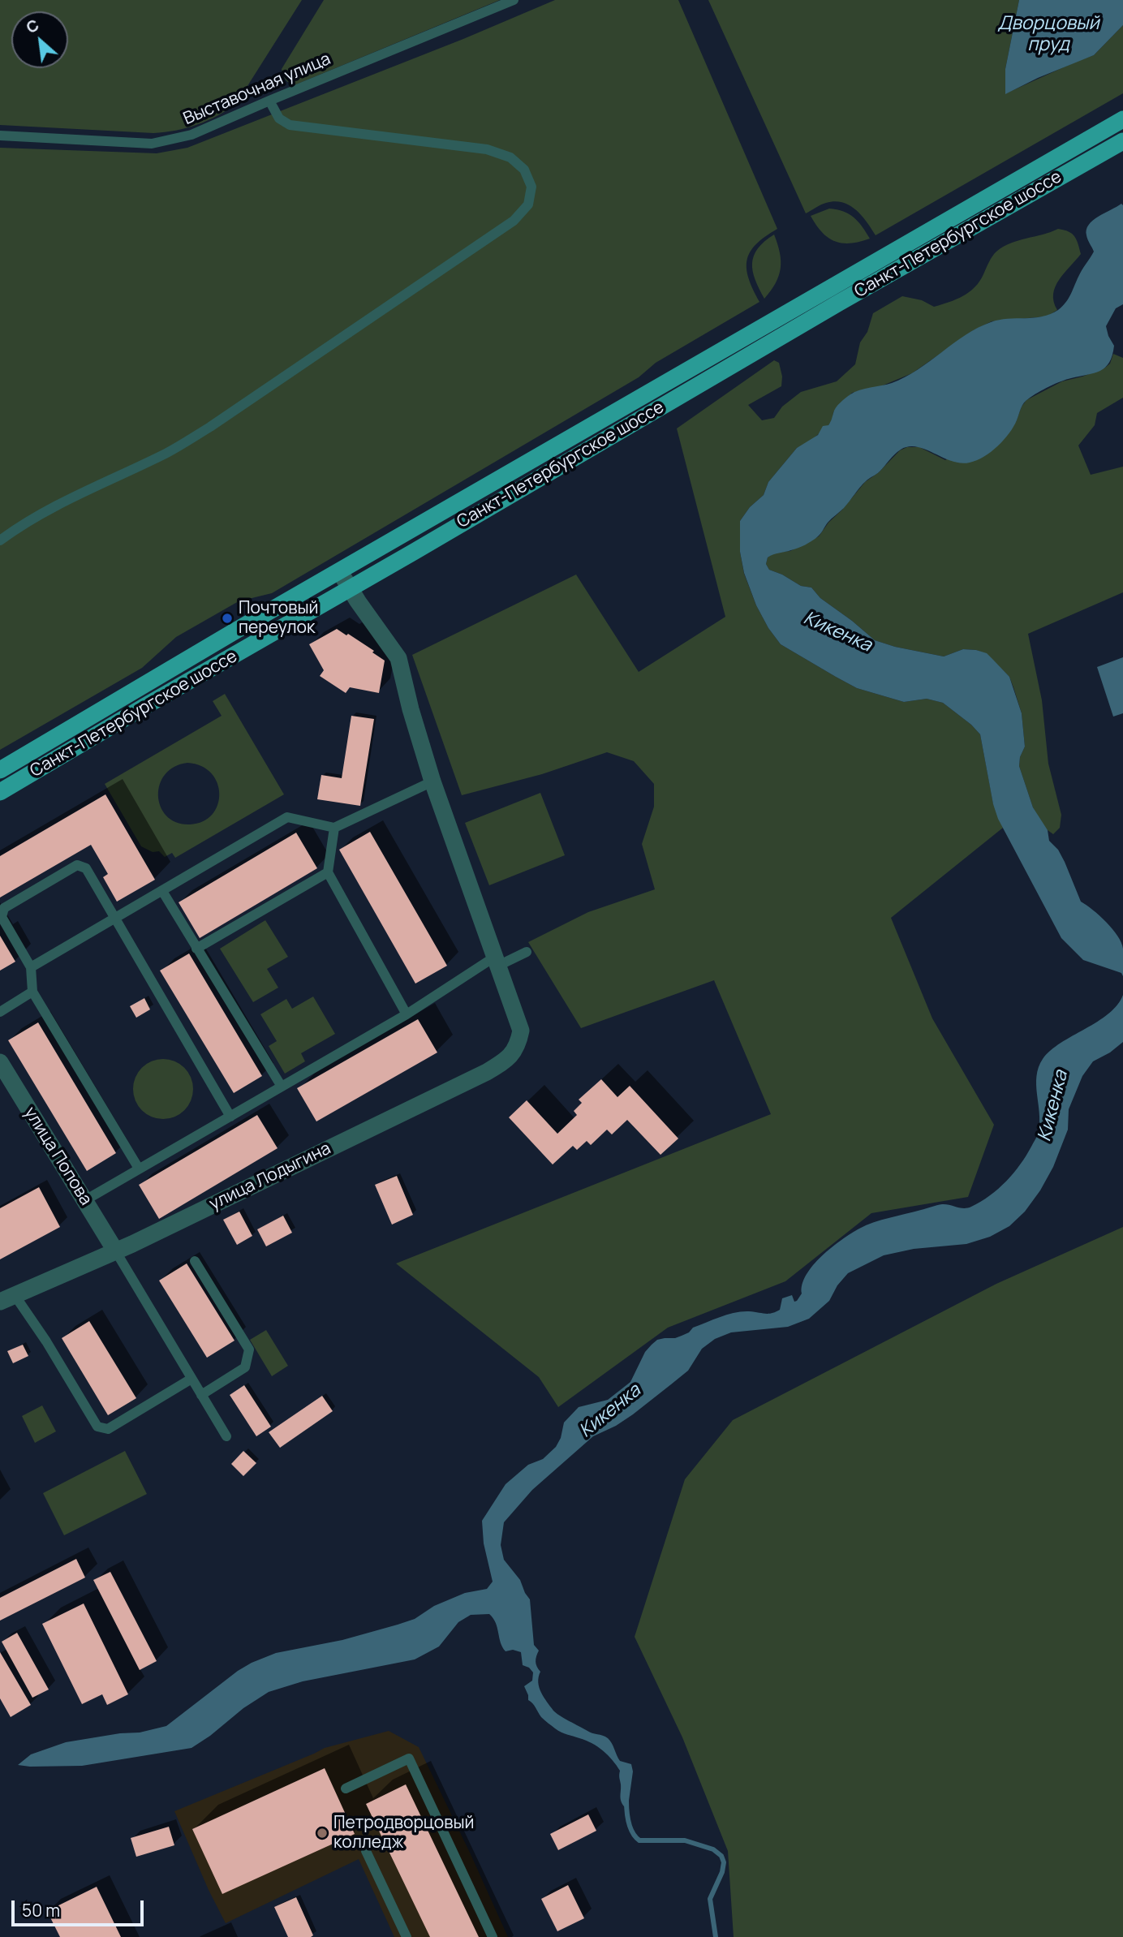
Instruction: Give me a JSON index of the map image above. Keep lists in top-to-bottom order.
{
  "streets": {
    "main road": ["Санкт-Петербургское шоссе"],
    "street": ["улица Попова", "улица Лодыгина"],
    "lane": ["Выставочная улица"]
  },
  "crossings": [
    ["улица Попова", "улица Лодыгина"]
  ],
  "water": ["Дворцовый пруд", "Кикенка"],
  "places": ["Почтовый переулок", "Петродворцовый колледж"],
  "scale_bar": "50 m",
  "north": "top left"
}
